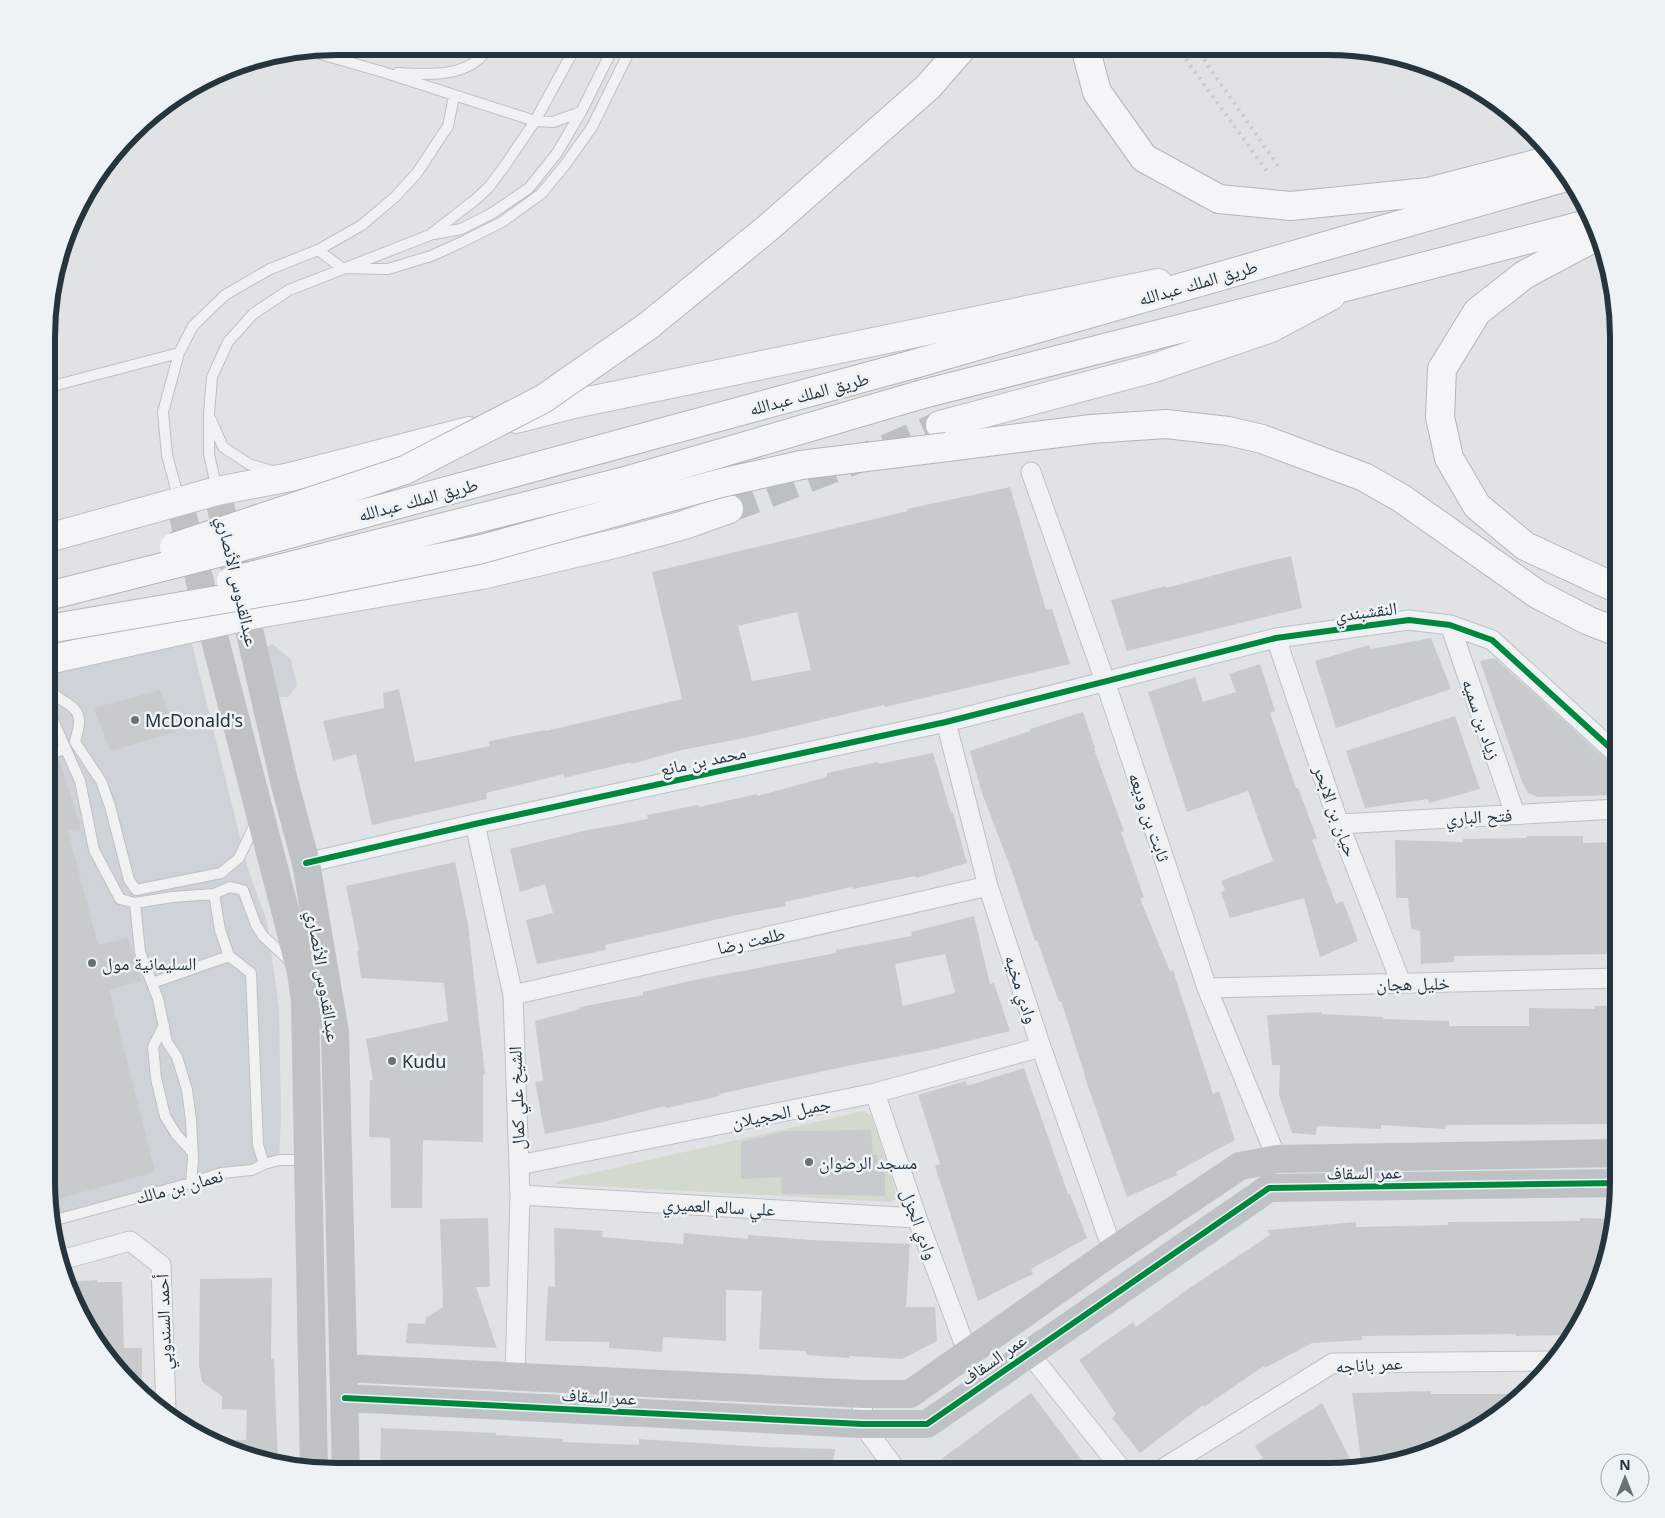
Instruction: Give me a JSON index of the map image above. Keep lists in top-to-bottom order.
{
  "streets": {
    "main road": ["طريق الملك عبدالله"],
    "street": [
      "عبدالقدوس الأنصاري",
      "النقشبندي",
      "زياد بن سميه",
      "محمد بن مانع",
      "حيان بن الابحر",
      "فتح الباري",
      "ثابت بن وديعه",
      "طلعت رضا",
      "خليل هجان",
      "وادي مخيه",
      "الشيخ علي كمال",
      "جميل الحجيلان",
      "عمر السقاف",
      "علي سالم العميري",
      "وادي الجزل",
      "أحمد السندوبي",
      "عمر باناجه"
    ],
    "lane": ["نعمان بن مالك"]
  },
  "crossings": [
    ["عبدالقدوس الأنصاري", "محمد بن مانع"],
    ["عبدالقدوس الأنصاري", "عمر السقاف"],
    ["عبدالقدوس الأنصاري", "نعمان بن مالك"],
    ["النقشبندي", "زياد بن سميه"],
    ["النقشبندي", "محمد بن مانع"],
    ["النقشبندي", "حيان بن الابحر"],
    ["النقشبندي", "ثابت بن وديعه"],
    ["زياد بن سميه", "فتح الباري"],
    ["محمد بن مانع", "ثابت بن وديعه"],
    ["محمد بن مانع", "وادي مخيه"],
    ["محمد بن مانع", "الشيخ علي كمال"],
    ["حيان بن الابحر", "فتح الباري"],
    ["حيان بن الابحر", "خليل هجان"],
    ["ثابت بن وديعه", "خليل هجان"],
    ["ثابت بن وديعه", "عمر السقاف"],
    ["طلعت رضا", "وادي مخيه"],
    ["طلعت رضا", "الشيخ علي كمال"],
    ["وادي مخيه", "جميل الحجيلان"],
    ["وادي مخيه", "عمر السقاف"],
    ["الشيخ علي كمال", "جميل الحجيلان"],
    ["الشيخ علي كمال", "عمر السقاف"],
    ["الشيخ علي كمال", "علي سالم العميري"],
    ["جميل الحجيلان", "وادي الجزل"],
    ["عمر السقاف", "وادي الجزل"],
    ["علي سالم العميري", "وادي الجزل"]
  ],
  "places": [
    "McDonald's",
    "السليمانية مول",
    "Kudu",
    "مسجد الرضوان"
  ],
  "north": "top"
}
